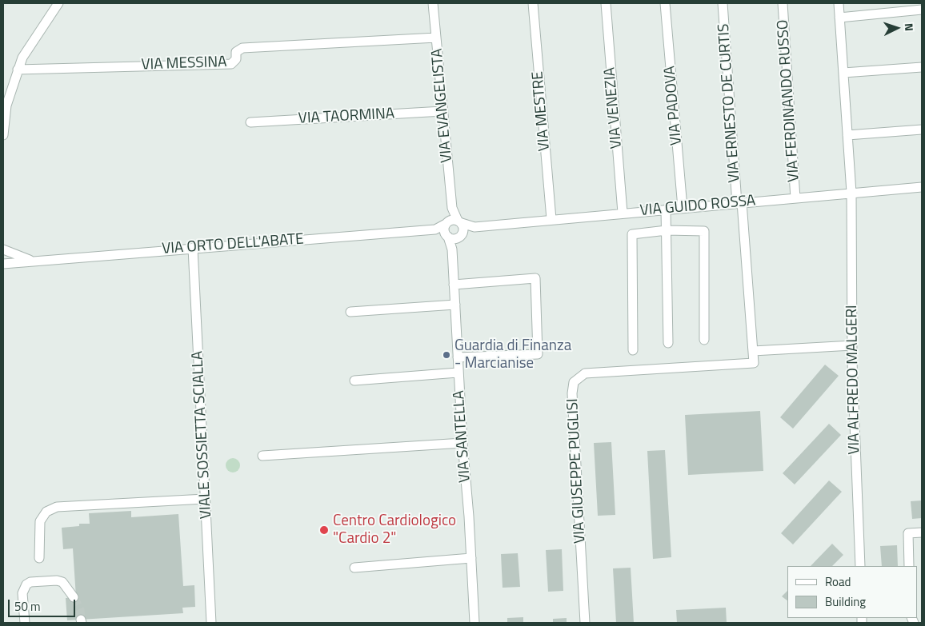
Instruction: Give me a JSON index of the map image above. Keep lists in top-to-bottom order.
{
  "streets": {
    "street": [
      "VIA MESSINA",
      "VIA FERDINANDO RUSSO",
      "VIA ERNESTO DE CURTIS",
      "VIA EVANGELISTA",
      "VIA PADOVA",
      "VIA VENEZIA",
      "VIA MESTRE",
      "VIA TAORMINA",
      "VIA GUIDO ROSSA",
      "VIA ORTO DELL'ABATE",
      "VIA ALFREDO MALGERI",
      "VIALE SOSSIETTA SCIALLA",
      "VIA SANTELLA",
      "VIA GIUSEPPE PUGLISI"
    ]
  },
  "crossings": [
    ["VIA MESSINA", "VIA EVANGELISTA"],
    ["VIA FERDINANDO RUSSO", "VIA GUIDO ROSSA"],
    ["VIA ERNESTO DE CURTIS", "VIA GUIDO ROSSA"],
    ["VIA ERNESTO DE CURTIS", "VIA GIUSEPPE PUGLISI"],
    ["VIA EVANGELISTA", "VIA TAORMINA"],
    ["VIA EVANGELISTA", "VIA GUIDO ROSSA"],
    ["VIA EVANGELISTA", "VIA ORTO DELL'ABATE"],
    ["VIA EVANGELISTA", "VIA SANTELLA"],
    ["VIA PADOVA", "VIA GUIDO ROSSA"],
    ["VIA VENEZIA", "VIA GUIDO ROSSA"],
    ["VIA MESTRE", "VIA GUIDO ROSSA"],
    ["VIA GUIDO ROSSA", "VIA ORTO DELL'ABATE"],
    ["VIA GUIDO ROSSA", "VIA ALFREDO MALGERI"],
    ["VIA GUIDO ROSSA", "VIA SANTELLA"],
    ["VIA ORTO DELL'ABATE", "VIALE SOSSIETTA SCIALLA"],
    ["VIA ORTO DELL'ABATE", "VIA SANTELLA"]
  ],
  "places": ["Guardia di Finanza - Marcianise", "Centro Cardiologico \"Cardio 2\""],
  "legend": ["Road", "Building"],
  "scale_bar": "50 m",
  "north": "right"
}
